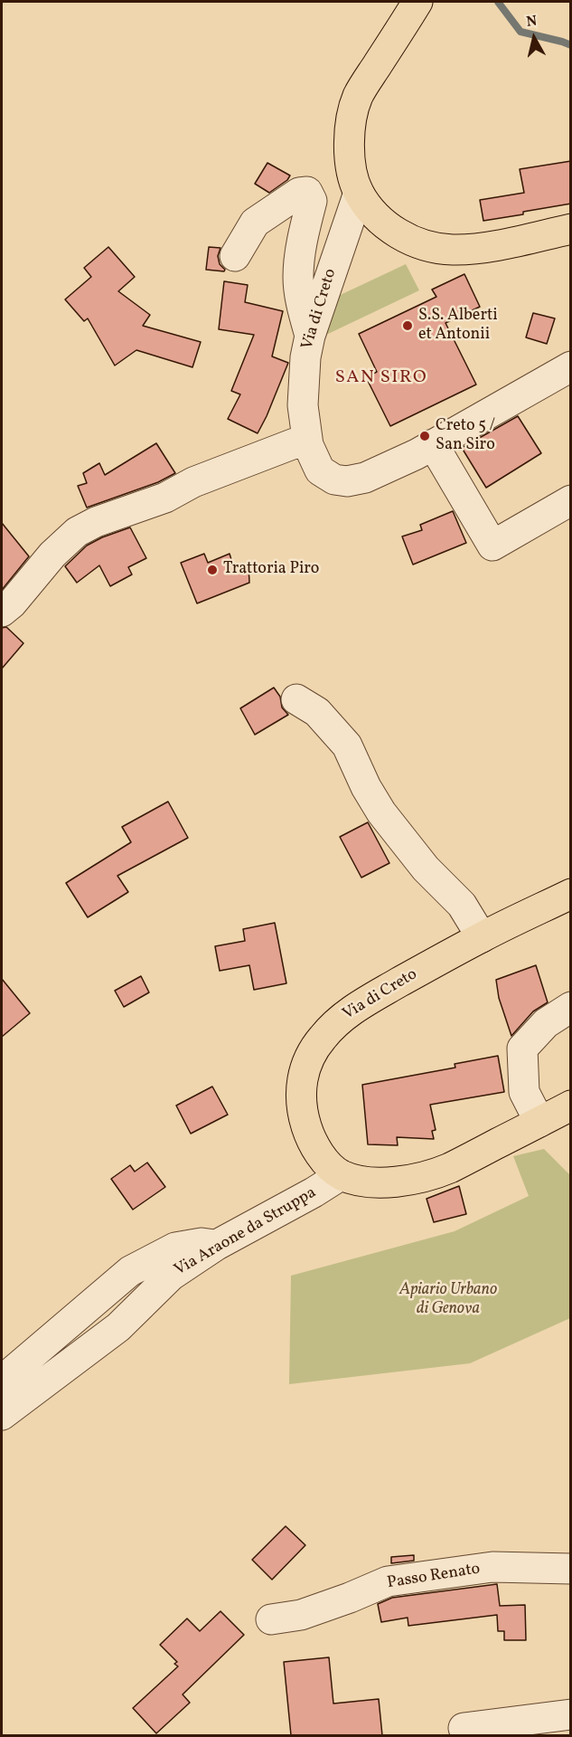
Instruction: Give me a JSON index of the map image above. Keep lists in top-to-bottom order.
{
  "streets": {
    "main road": ["Via di Creto"],
    "street": ["Via Araone da Struppa", "Passo Renato"]
  },
  "crossings": [
    ["Via di Creto", "Via Araone da Struppa"]
  ],
  "districts": ["SAN SIRO"],
  "parks": ["Apiario Urbano di Genova"],
  "places": ["S.S. Alberti et Antonii", "Creto 5 / San Siro", "Trattoria Piro"],
  "north": "top"
}
